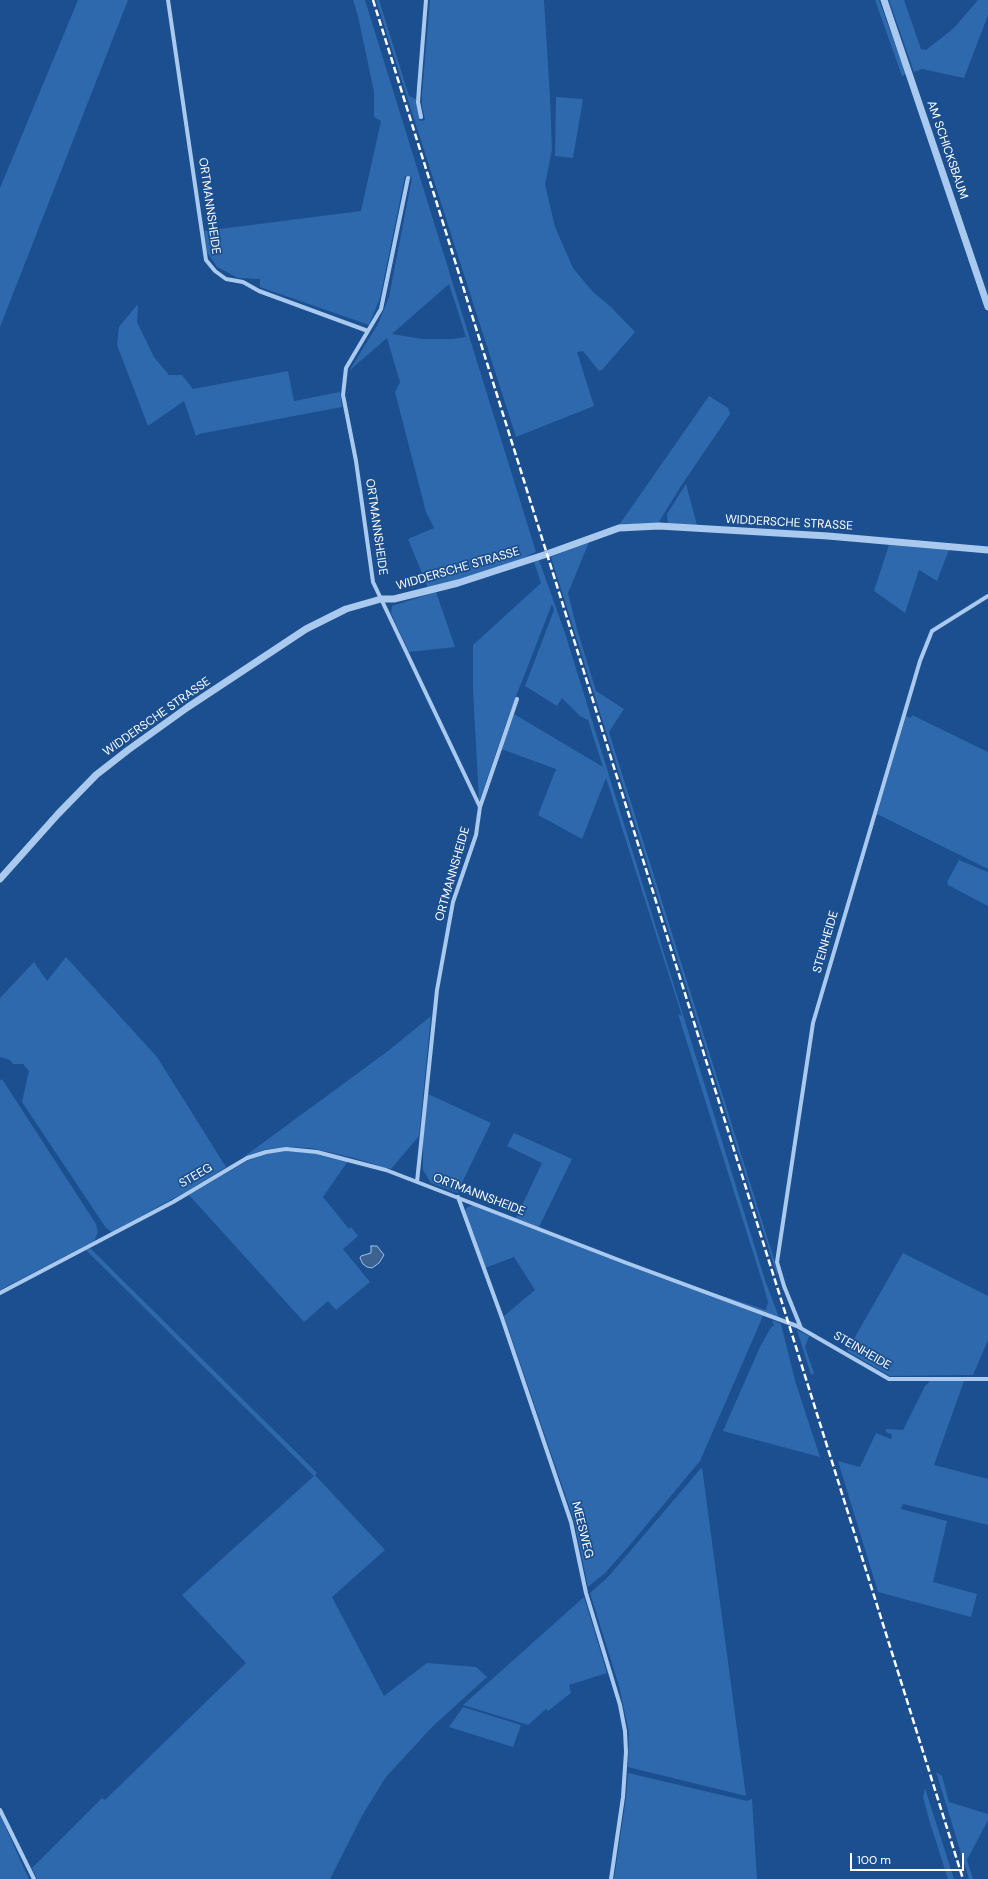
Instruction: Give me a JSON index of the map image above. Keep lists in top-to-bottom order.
{
  "streets": {
    "street": [
      "AM SCHICKSBAUM",
      "ORTMANNSHEIDE",
      "WIDDERSCHE STRASSE",
      "STEINHEIDE",
      "STEEG",
      "MEESWEG"
    ]
  },
  "crossings": [
    ["ORTMANNSHEIDE", "WIDDERSCHE STRASSE"],
    ["ORTMANNSHEIDE", "STEINHEIDE"],
    ["ORTMANNSHEIDE", "STEEG"],
    ["ORTMANNSHEIDE", "MEESWEG"]
  ],
  "scale_bar": "100 m"
}
